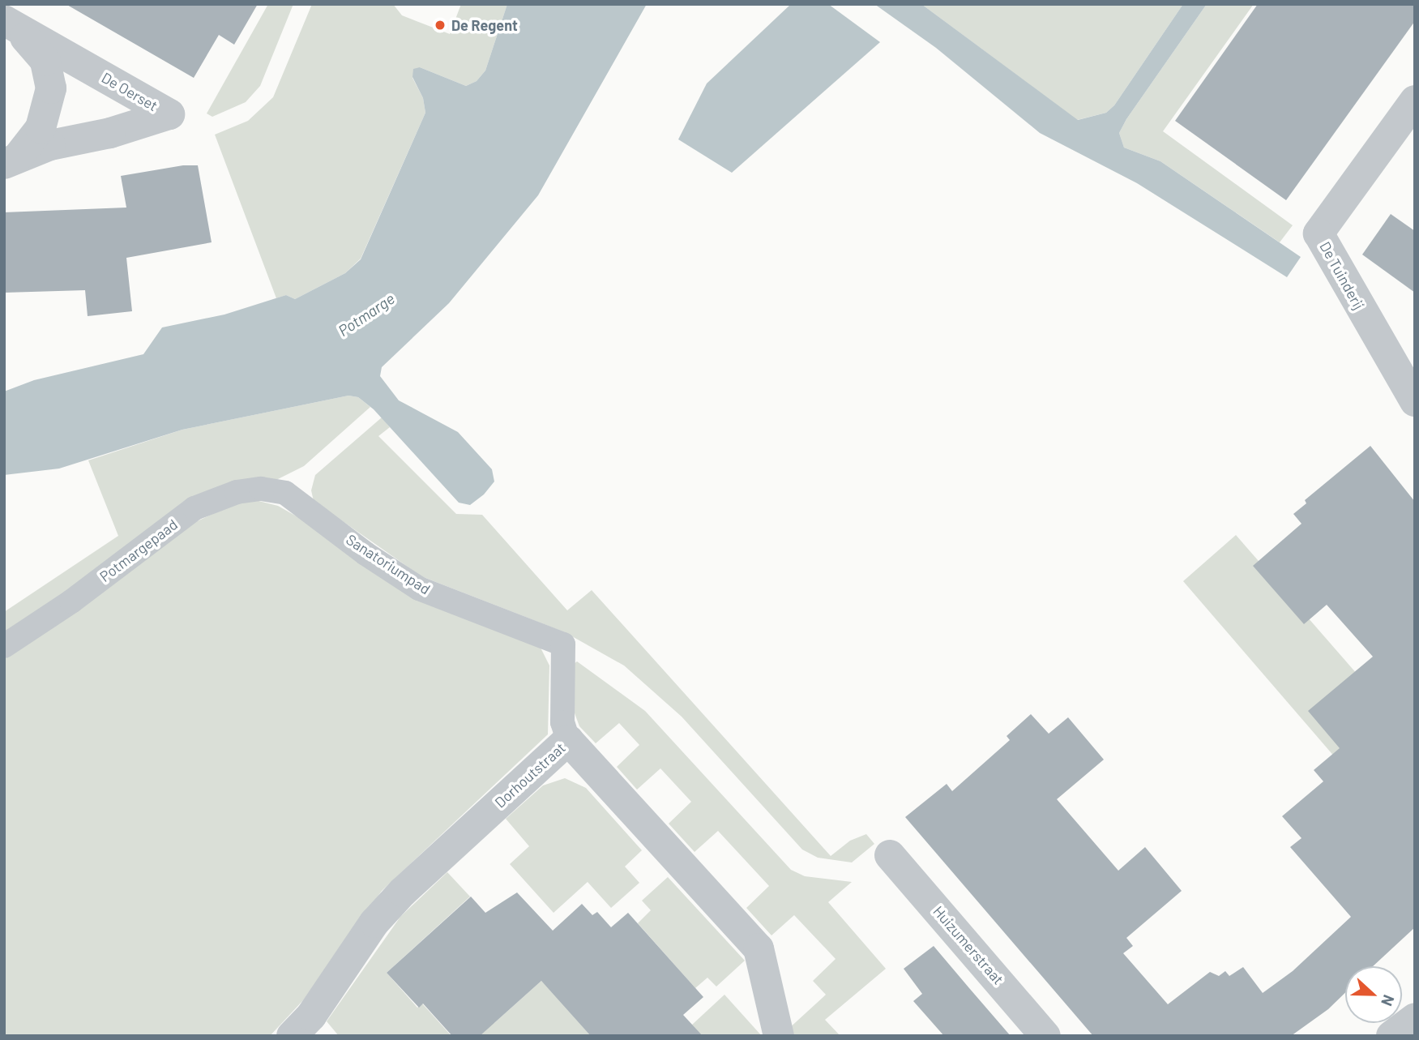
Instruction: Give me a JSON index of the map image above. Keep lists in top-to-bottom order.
{
  "streets": {
    "street": [
      "De Oerset",
      "De Tuinderij",
      "Dorhoutstraat",
      "Huizumerstraat"
    ],
    "lane": ["Potmargepaad", "Sanatoriumpad"]
  },
  "crossings": [
    ["Potmargepaad", "Sanatoriumpad"],
    ["Sanatoriumpad", "Dorhoutstraat"]
  ],
  "water": ["Potmarge"],
  "places": ["De Regent"],
  "north": "right"
}
